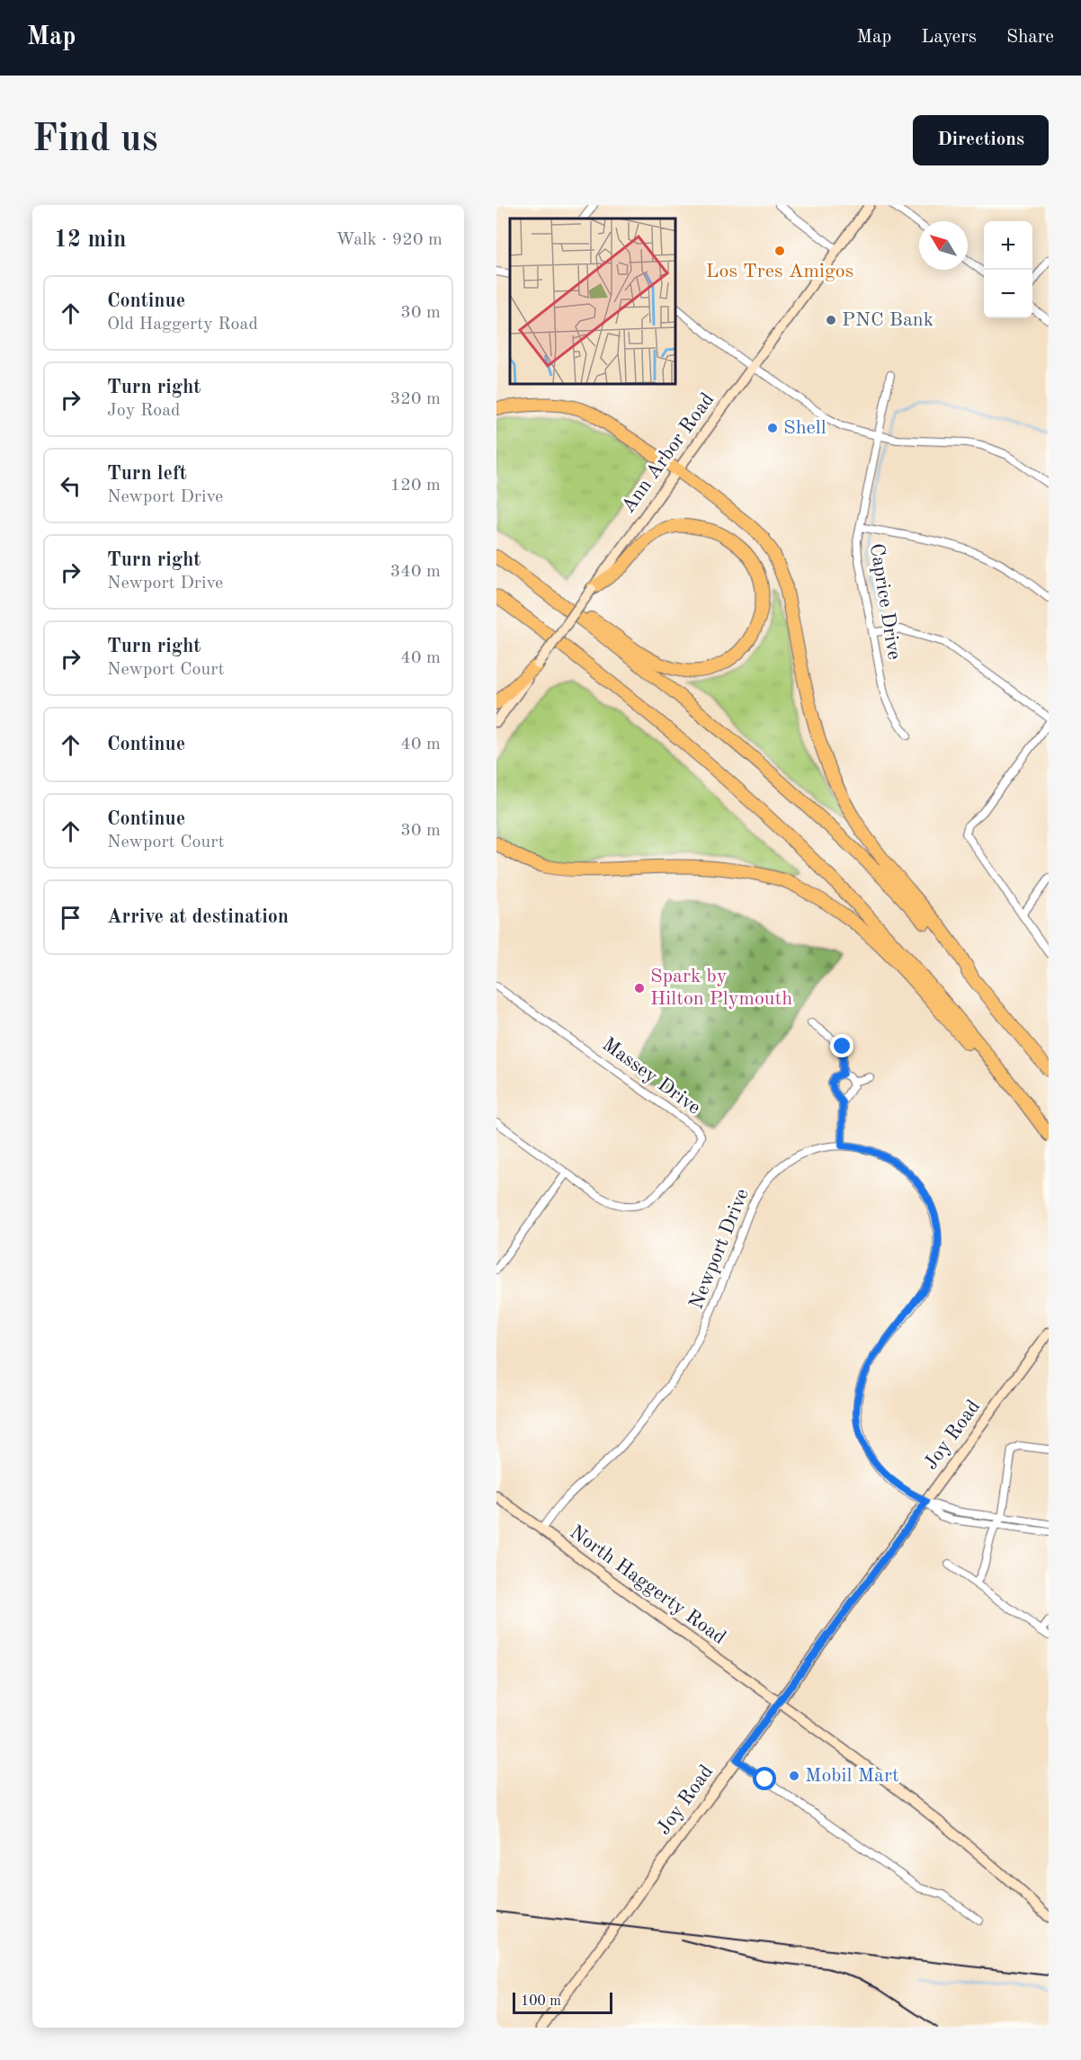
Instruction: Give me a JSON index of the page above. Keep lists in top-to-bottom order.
{
  "streets": {
    "main road": ["Ann Arbor Road", "Joy Road", "North Haggerty Road"],
    "street": ["Caprice Drive", "Massey Drive", "Newport Drive"]
  },
  "crossings": [
    ["Newport Drive", "Joy Road"],
    ["Newport Drive", "North Haggerty Road"],
    ["Joy Road", "North Haggerty Road"]
  ],
  "places": [
    "Los Tres Amigos",
    "PNC Bank",
    "Shell",
    "Spark by Hilton Plymouth",
    "Mobil Mart"
  ],
  "scale_bar": "100 m",
  "north": "top left",
  "page": {
    "header": "Map",
    "nav": ["Map", "Layers", "Share"],
    "buttons": "Directions",
    "title": "Find us",
    "heading": ["12 min", "Walk · 920 m"],
    "map_buttons": ["+", "−"],
    "list": [
      ["Continue", "Old Haggerty Road", "30 m"],
      ["Turn right", "Joy Road", "320 m"],
      ["Turn left", "Newport Drive", "120 m"],
      ["Turn right", "Newport Drive", "340 m"],
      ["Turn right", "Newport Court", "40 m"],
      ["Continue", "40 m"],
      ["Continue", "Newport Court", "30 m"],
      "Arrive at destination"
    ],
    "scale": "100 m"
  }
}
